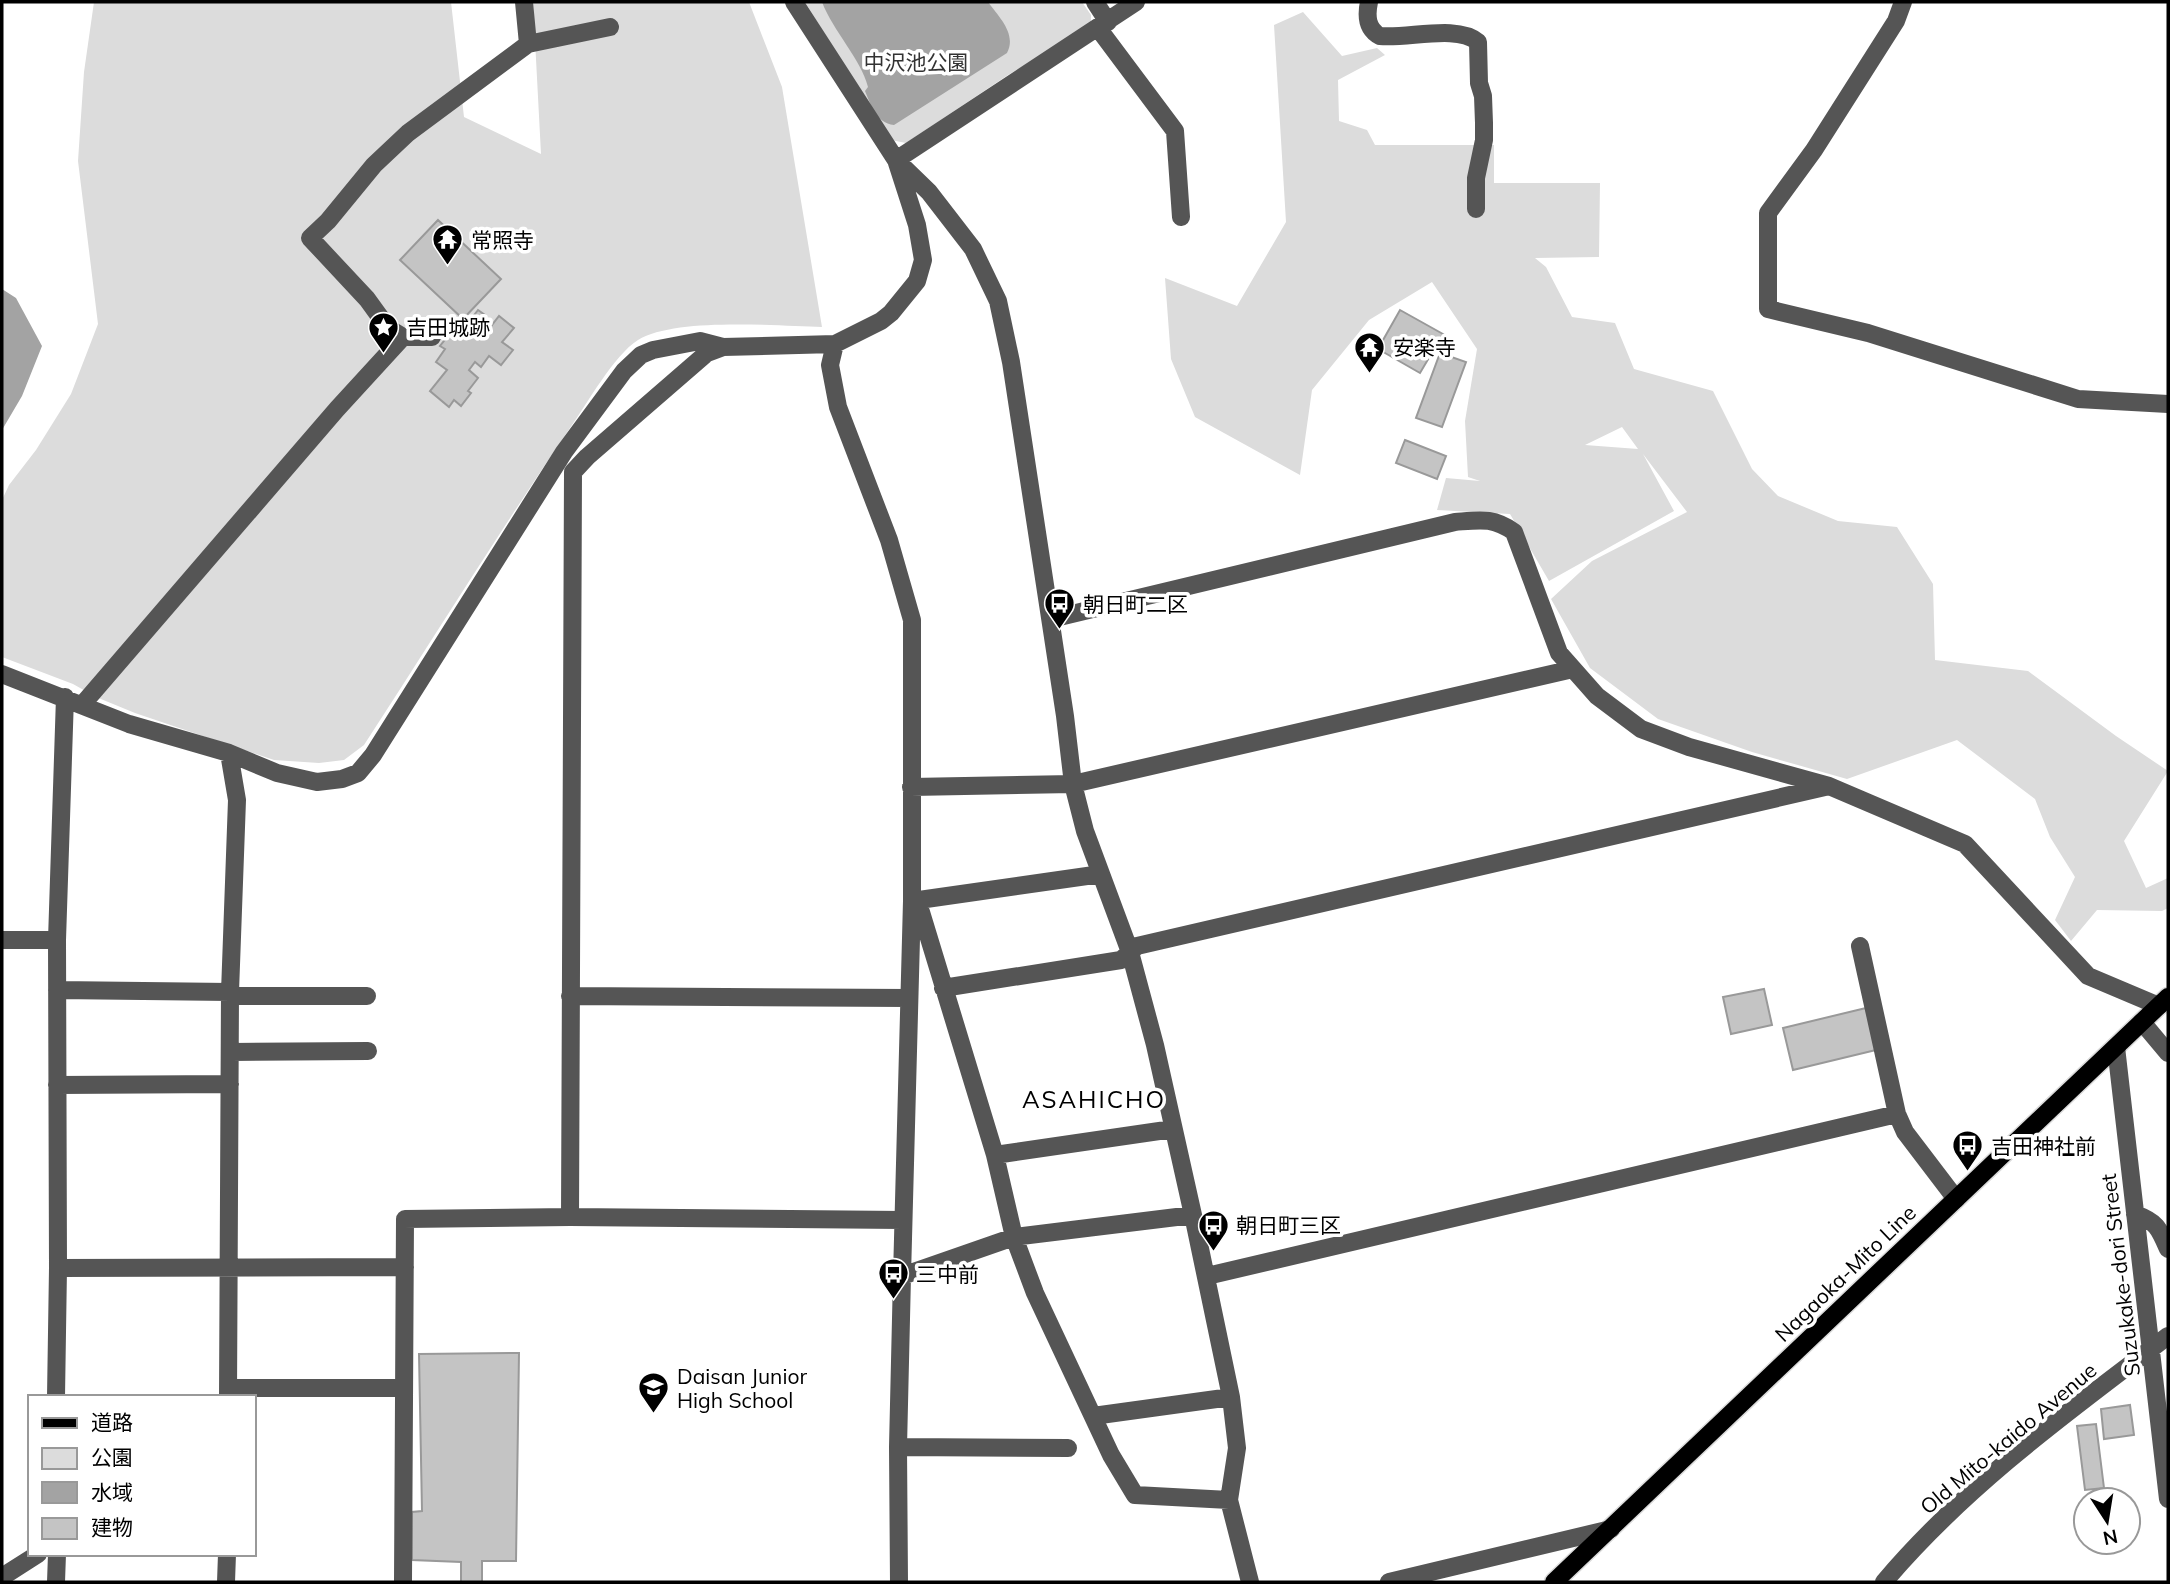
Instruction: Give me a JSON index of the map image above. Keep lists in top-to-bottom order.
{
  "streets": {
    "main road": ["Nagaoka-Mito Line"],
    "street": ["Suzukake-dori Street", "Old Mito-kaido Avenue"]
  },
  "crossings": [
    ["Nagaoka-Mito Line", "Suzukake-dori Street"],
    ["Suzukake-dori Street", "Old Mito-kaido Avenue"]
  ],
  "districts": ["ASAHICHO"],
  "parks": ["中沢池公園"],
  "places": {
    "temple": ["常照寺", "安楽寺"],
    "place": ["吉田城跡"],
    "bus stop": [
      "朝日町二区",
      "吉田神社前",
      "朝日町三区",
      "三中前"
    ],
    "school or university": ["Daisan Junior High School"]
  },
  "legend": [
    "道路",
    "公園",
    "水域",
    "建物"
  ],
  "north": "bottom"
}
